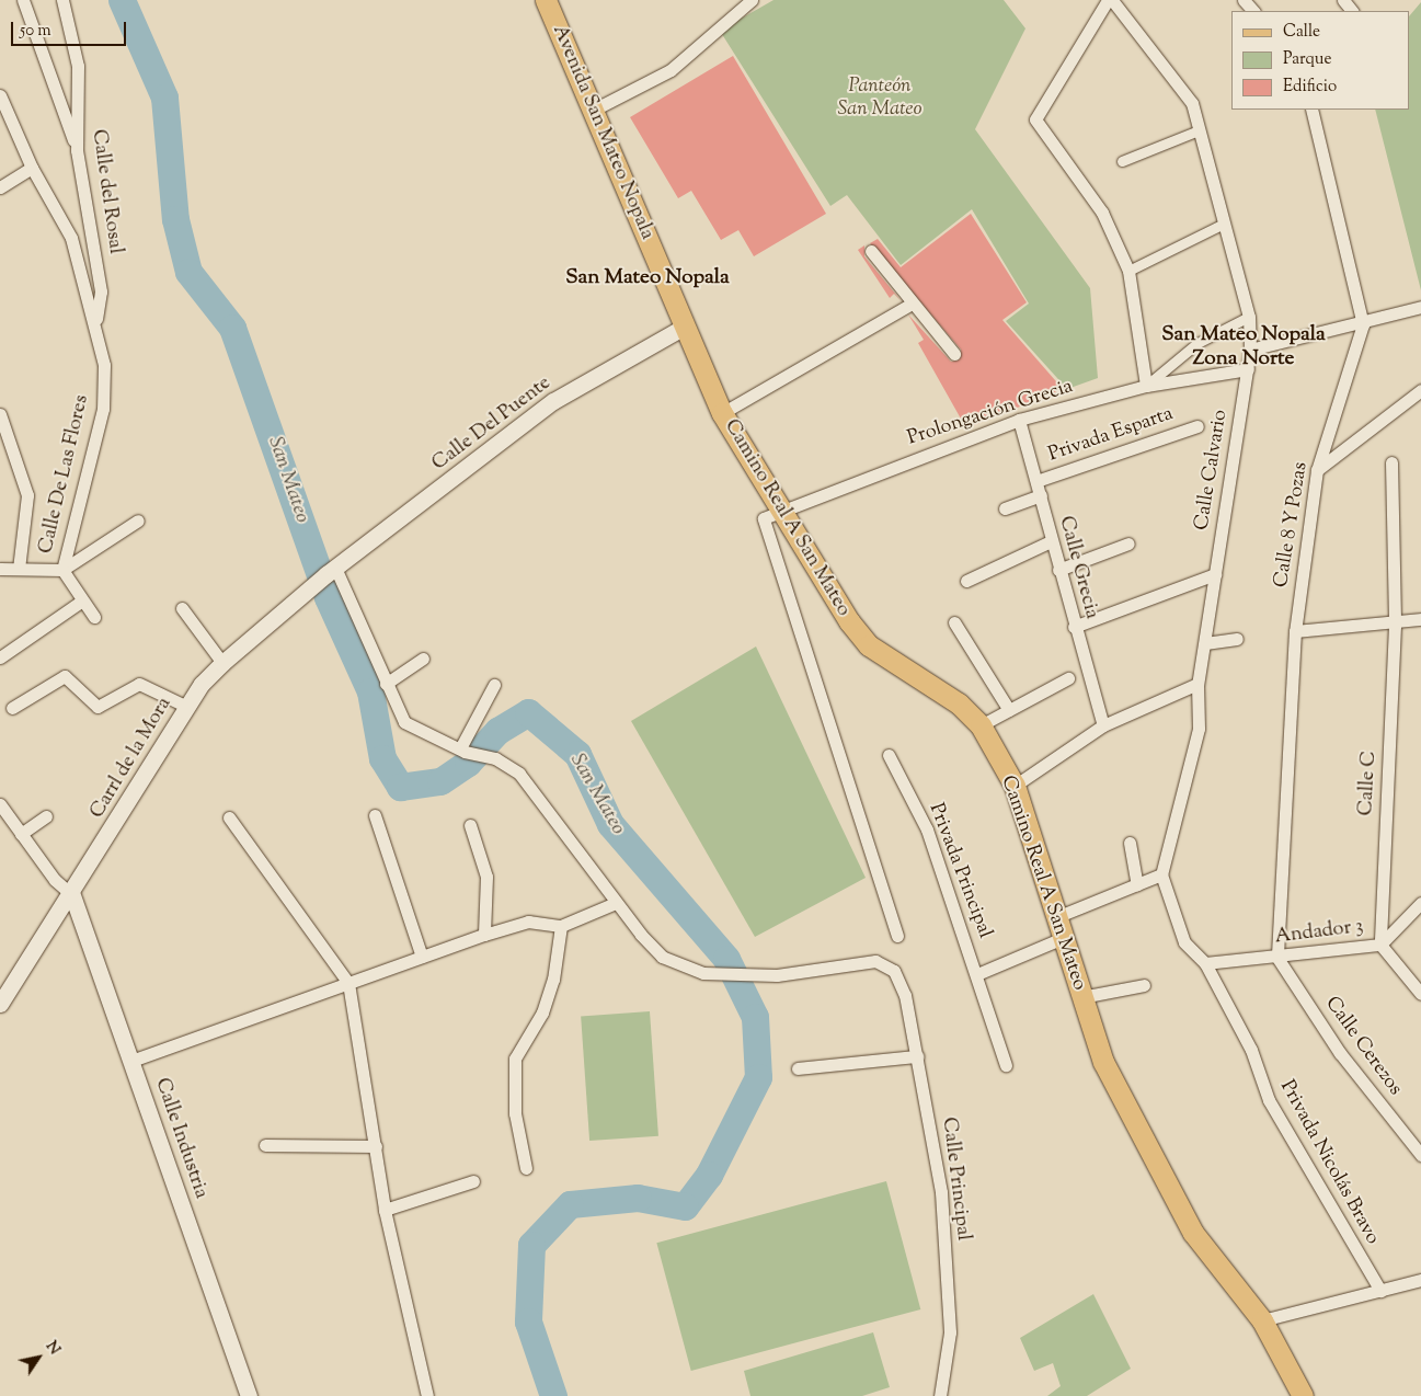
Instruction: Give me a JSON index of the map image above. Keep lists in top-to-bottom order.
{
  "streets": {
    "main road": ["Avenida San Mateo Nopala", "Camino Real A San Mateo"],
    "street": [
      "Calle del Rosal",
      "Prolongación Grecia",
      "Calle Del Puente",
      "Privada Esparta",
      "Calle Calvario",
      "Calle De Las Flores",
      "Calle 8 Y Pozas",
      "Calle Grecia",
      "Carrl de la Mora",
      "Calle C",
      "Privada Principal",
      "Andador 3",
      "Calle Cerezos",
      "Calle Industria",
      "Privada Nicolás Bravo",
      "Calle Principal"
    ]
  },
  "crossings": [
    ["Avenida San Mateo Nopala", "Calle Del Puente"],
    ["Avenida San Mateo Nopala", "Camino Real A San Mateo"],
    ["Calle del Rosal", "Calle De Las Flores"],
    ["Prolongación Grecia", "Calle Calvario"],
    ["Prolongación Grecia", "Camino Real A San Mateo"],
    ["Prolongación Grecia", "Calle Grecia"],
    ["Calle Del Puente", "Camino Real A San Mateo"],
    ["Calle Del Puente", "Carrl de la Mora"],
    ["Privada Esparta", "Calle Grecia"],
    ["Calle 8 Y Pozas", "Andador 3"],
    ["Calle 8 Y Pozas", "Calle Cerezos"],
    ["Carrl de la Mora", "Calle Industria"],
    ["Calle C", "Andador 3"],
    ["Andador 3", "Calle Cerezos"],
    ["Andador 3", "Privada Nicolás Bravo"]
  ],
  "districts": ["San Mateo Nopala", "San Mateo Nopala Zona Norte"],
  "water": ["San Mateo"],
  "parks": ["Panteón San Mateo"],
  "legend": ["Calle", "Parque", "Edificio"],
  "scale_bar": "50 m",
  "north": "top right"
}
